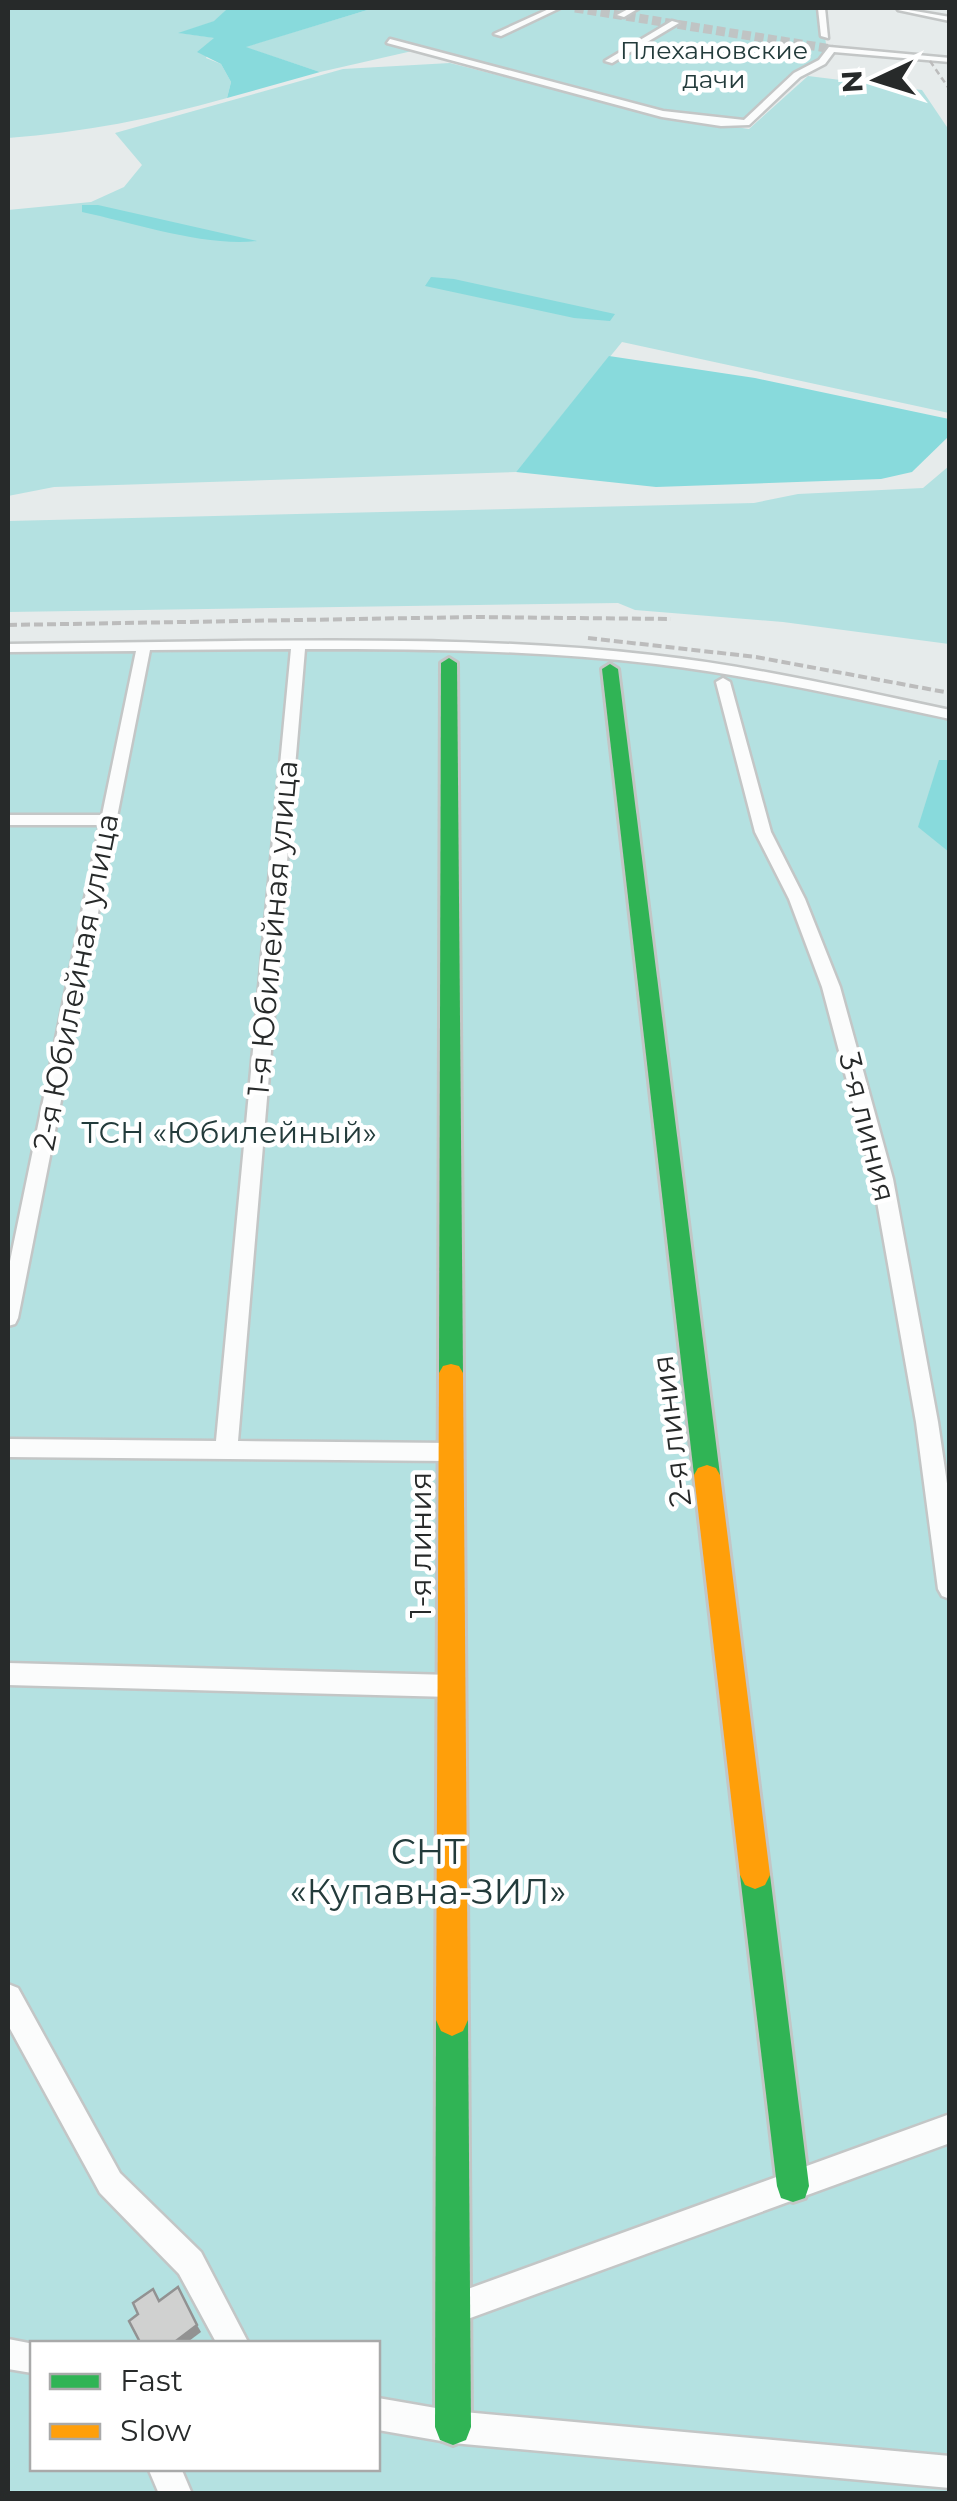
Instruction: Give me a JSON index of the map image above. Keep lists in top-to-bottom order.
{
  "streets": {
    "street": [
      "1-я Юбилейная улица",
      "2-я Юбилейная улица",
      "3-я линия",
      "2-я линия",
      "1-я линия"
    ]
  },
  "parks": ["Плехановские дачи", "ТСН «Юбилейный»", "СНТ «Купавна-ЗИЛ»"],
  "legend": ["Fast", "Slow"],
  "north": "left"
}
